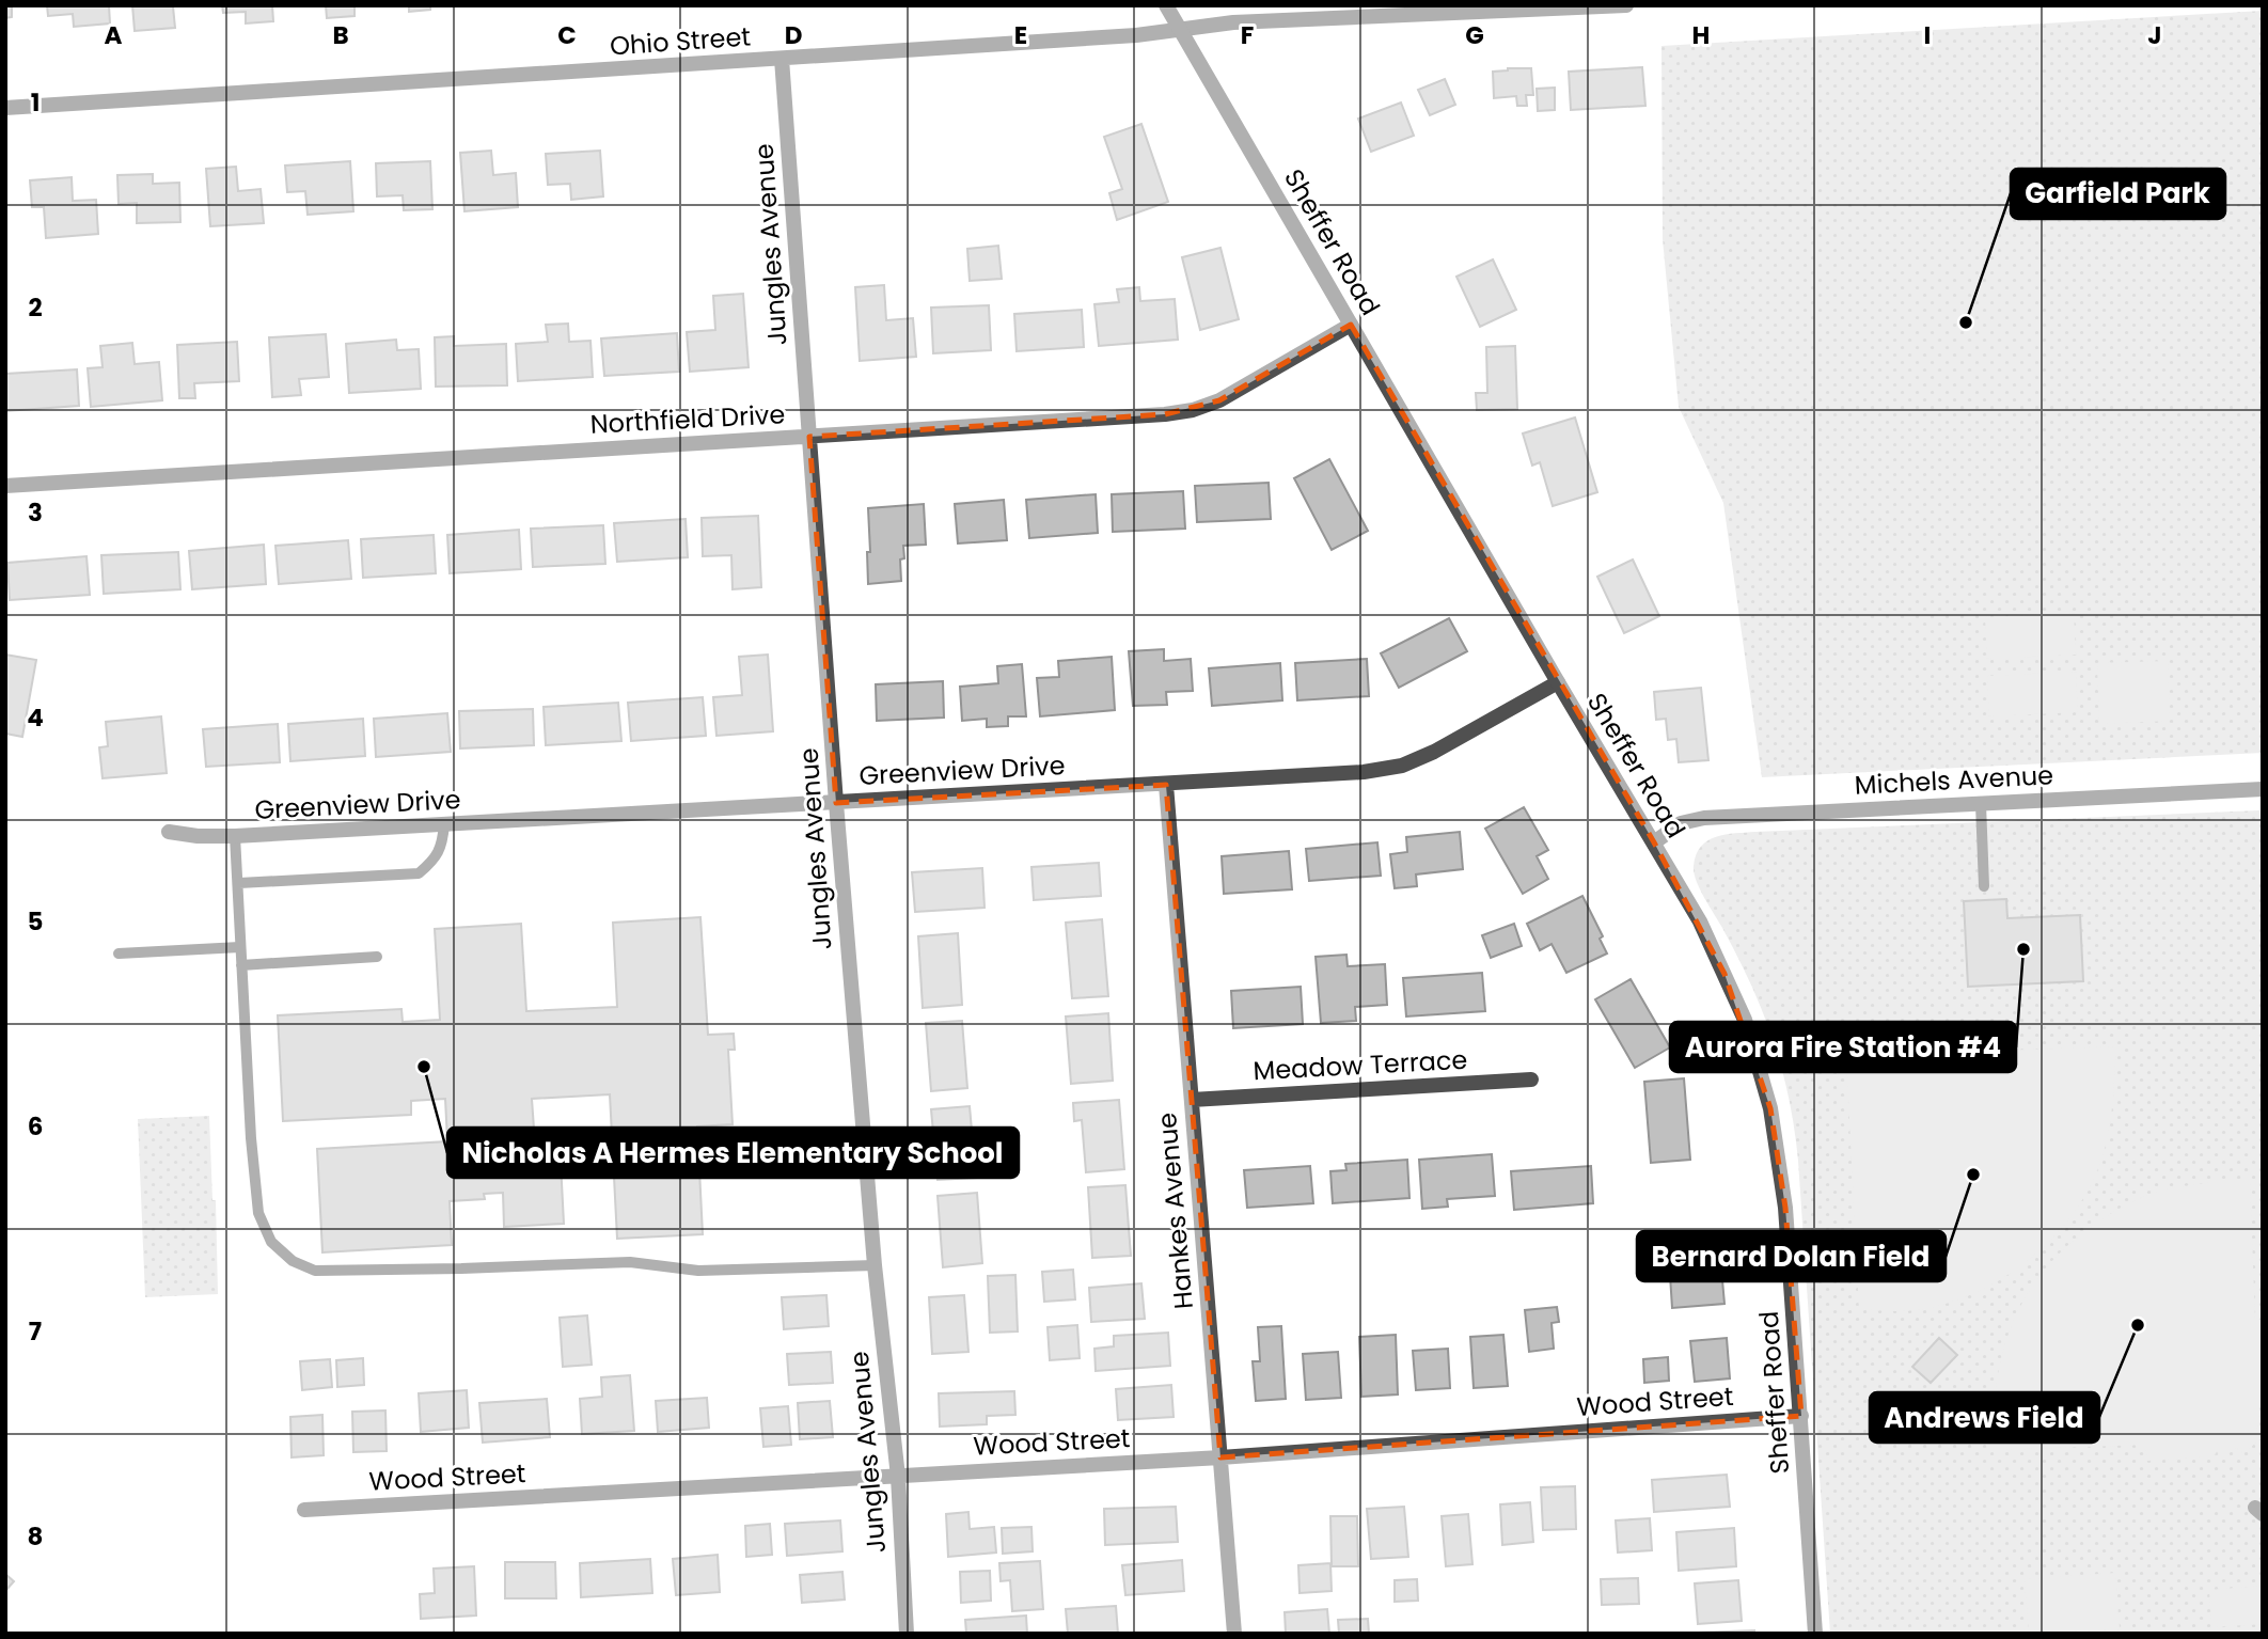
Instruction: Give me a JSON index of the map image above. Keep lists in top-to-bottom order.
{
  "streets": {
    "street": [
      "Ohio Street",
      "Sheffer Road",
      "Jungles Avenue",
      "Northfield Drive",
      "Greenview Drive",
      "Michels Avenue",
      "Meadow Terrace",
      "Hankes Avenue",
      "Wood Street"
    ]
  },
  "crossings": [
    ["Ohio Street", "Sheffer Road"],
    ["Ohio Street", "Jungles Avenue"],
    ["Sheffer Road", "Northfield Drive"],
    ["Sheffer Road", "Greenview Drive"],
    ["Sheffer Road", "Michels Avenue"],
    ["Sheffer Road", "Wood Street"],
    ["Jungles Avenue", "Northfield Drive"],
    ["Jungles Avenue", "Greenview Drive"],
    ["Jungles Avenue", "Wood Street"],
    ["Greenview Drive", "Hankes Avenue"],
    ["Meadow Terrace", "Hankes Avenue"],
    ["Hankes Avenue", "Wood Street"]
  ],
  "places": [
    "Garfield Park",
    "Aurora Fire Station #4",
    "Nicholas A Hermes Elementary School",
    "Bernard Dolan Field",
    "Andrews Field"
  ],
  "grid": {
    "columns": [
      "A",
      "B",
      "C",
      "D",
      "E",
      "F",
      "G",
      "H",
      "I",
      "J"
    ],
    "rows": [
      "1",
      "2",
      "3",
      "4",
      "5",
      "6",
      "7",
      "8"
    ]
  }
}
